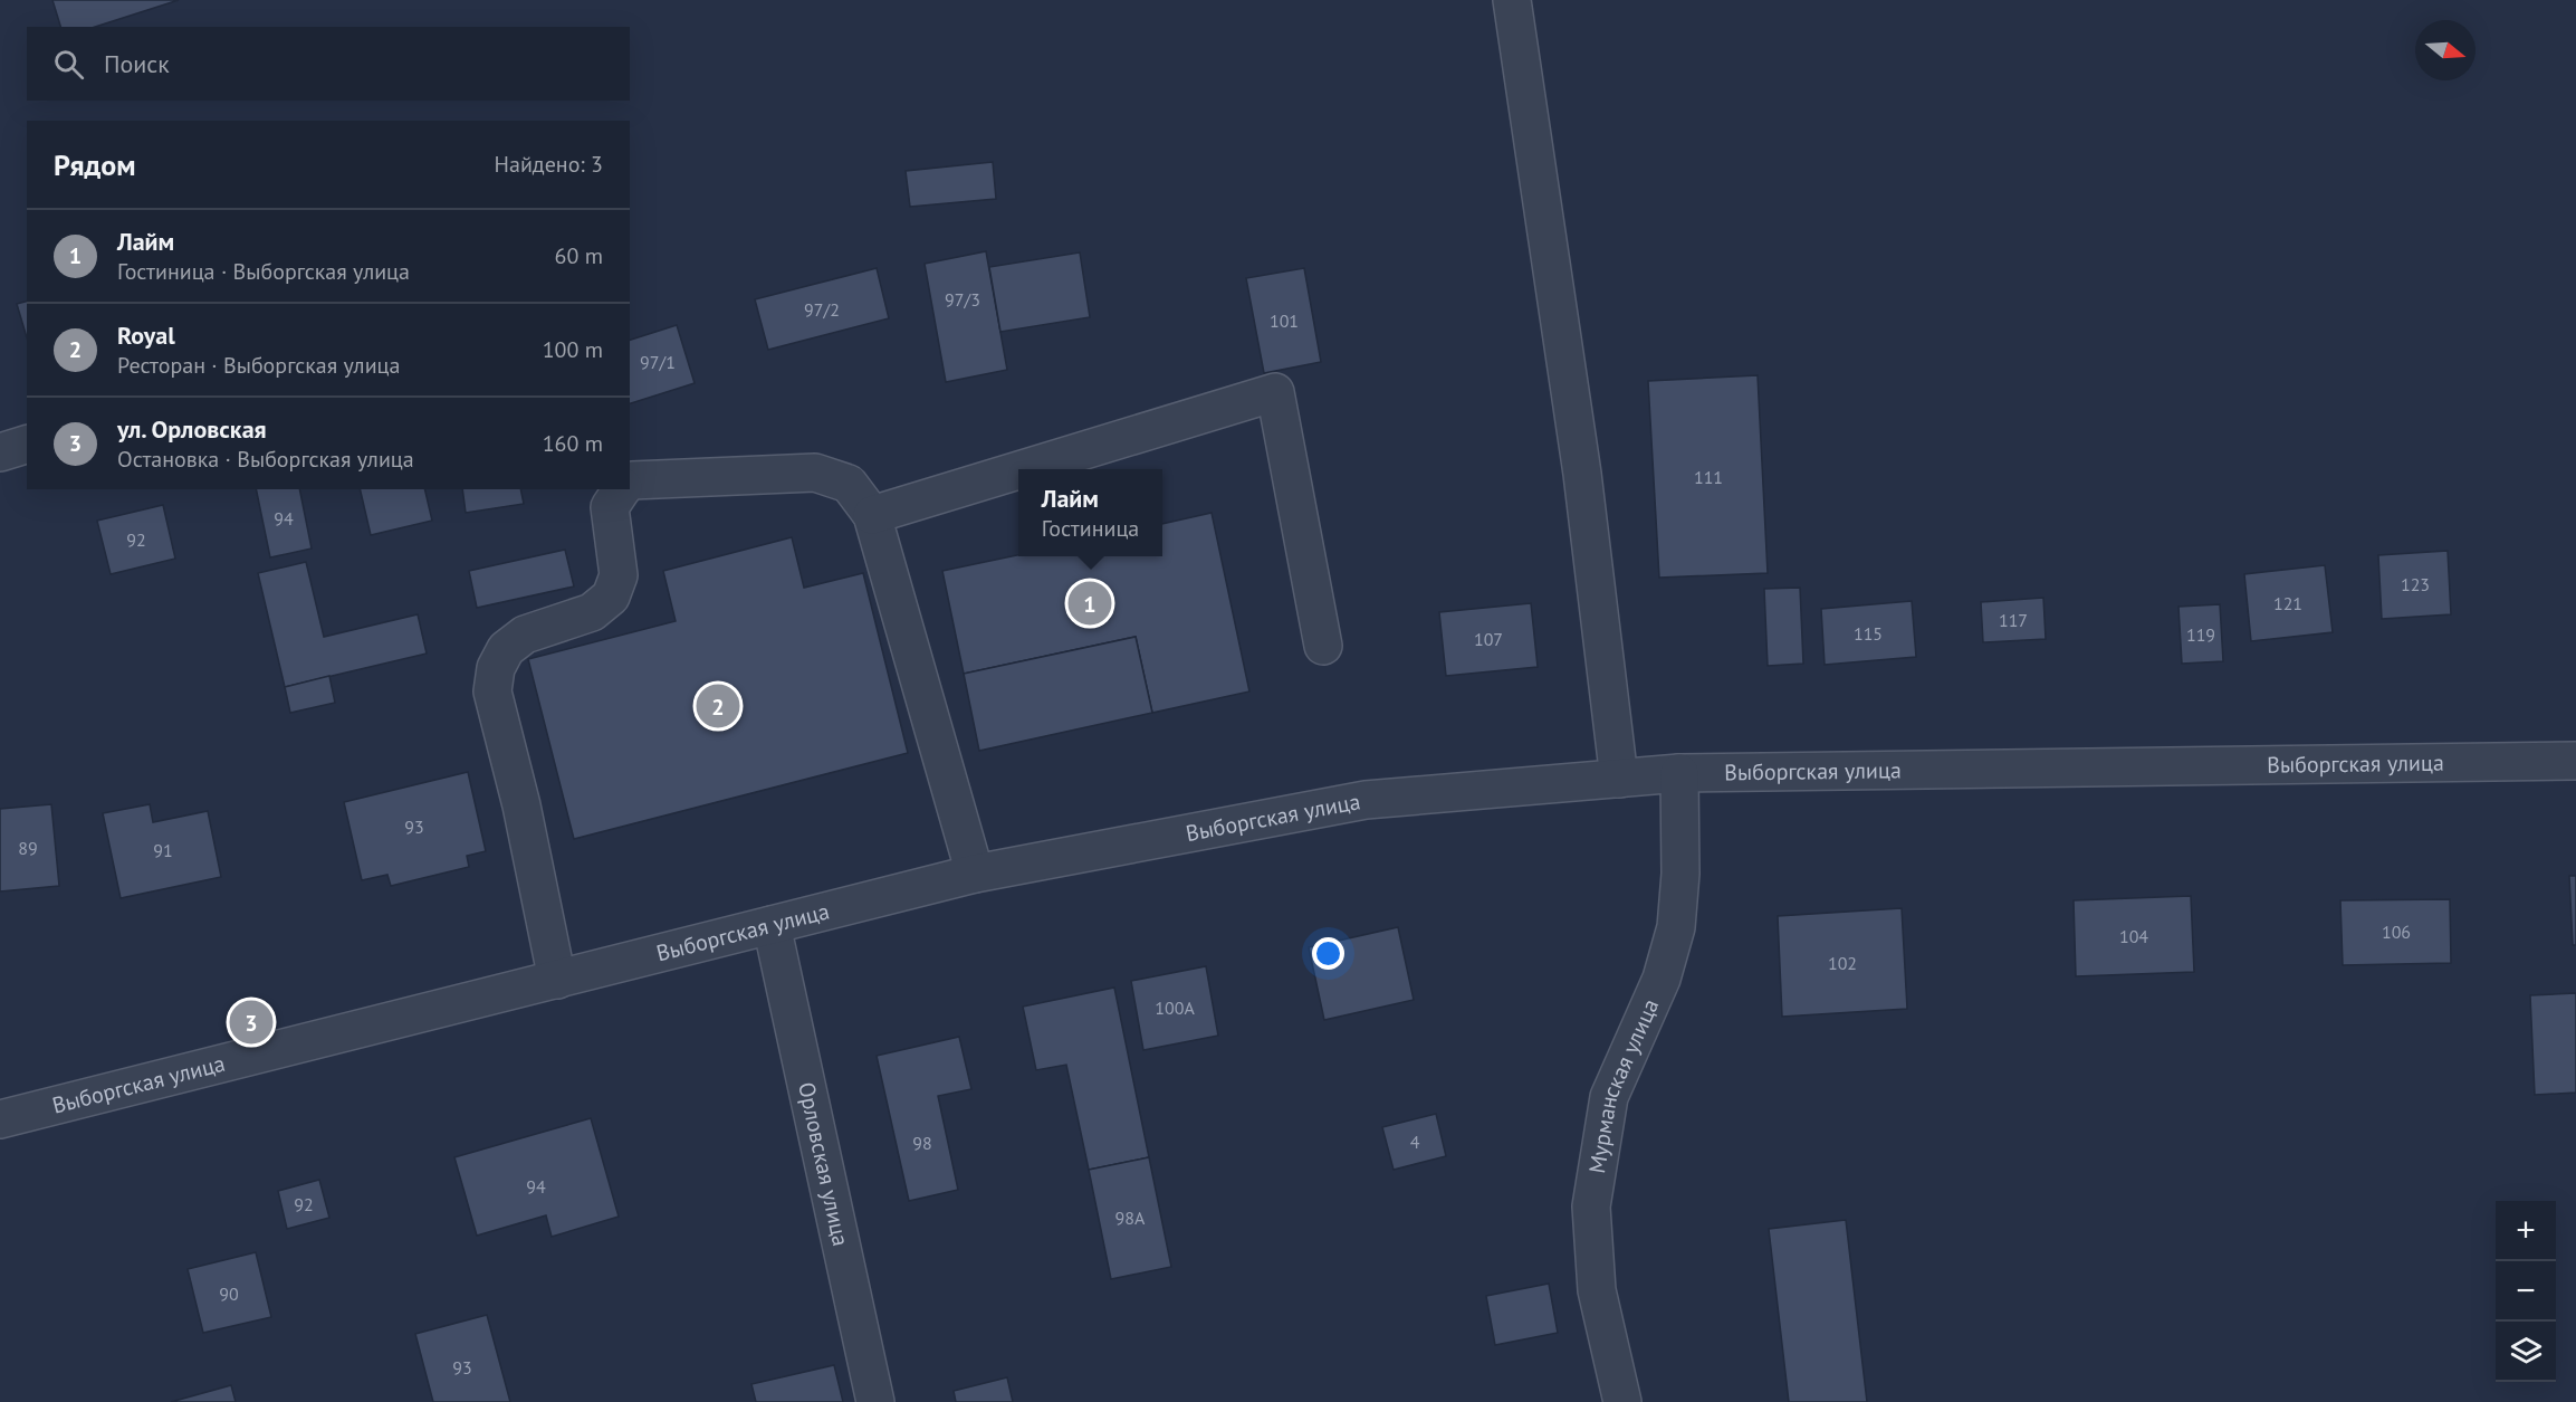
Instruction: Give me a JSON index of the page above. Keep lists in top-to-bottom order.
{
  "streets": {
    "street": ["Выборгская улица", "Мурманская улица", "Орловская улица"]
  },
  "crossings": [
    ["Выборгская улица", "Мурманская улица"],
    ["Выборгская улица", "Орловская улица"]
  ],
  "house_numbers": [
    "97/3",
    "97/2",
    "101",
    "97/1",
    "111",
    "94",
    "92",
    "123",
    "121",
    "117",
    "115",
    "119",
    "107",
    "93",
    "89",
    "91",
    "106",
    "104",
    "102",
    "100А",
    "4",
    "98",
    "94",
    "92",
    "98А",
    "90",
    "93"
  ],
  "north": "right",
  "page": {
    "search": "Поиск",
    "heading": ["Рядом", "Найдено: 3"],
    "list": [
      {
        "mark": "1",
        "name": "Лайм",
        "note": "Гостиница · Выборгская улица",
        "value": "60 m"
      },
      {
        "mark": "2",
        "name": "Royal",
        "note": "Ресторан · Выборгская улица",
        "value": "100 m"
      },
      {
        "mark": "3",
        "name": "ул. Орловская",
        "note": "Остановка · Выборгская улица",
        "value": "160 m"
      }
    ],
    "popup": ["Лайм", "Гостиница"],
    "pins": ["1", "2", "3"],
    "map_buttons": ["+", "−"]
  }
}
